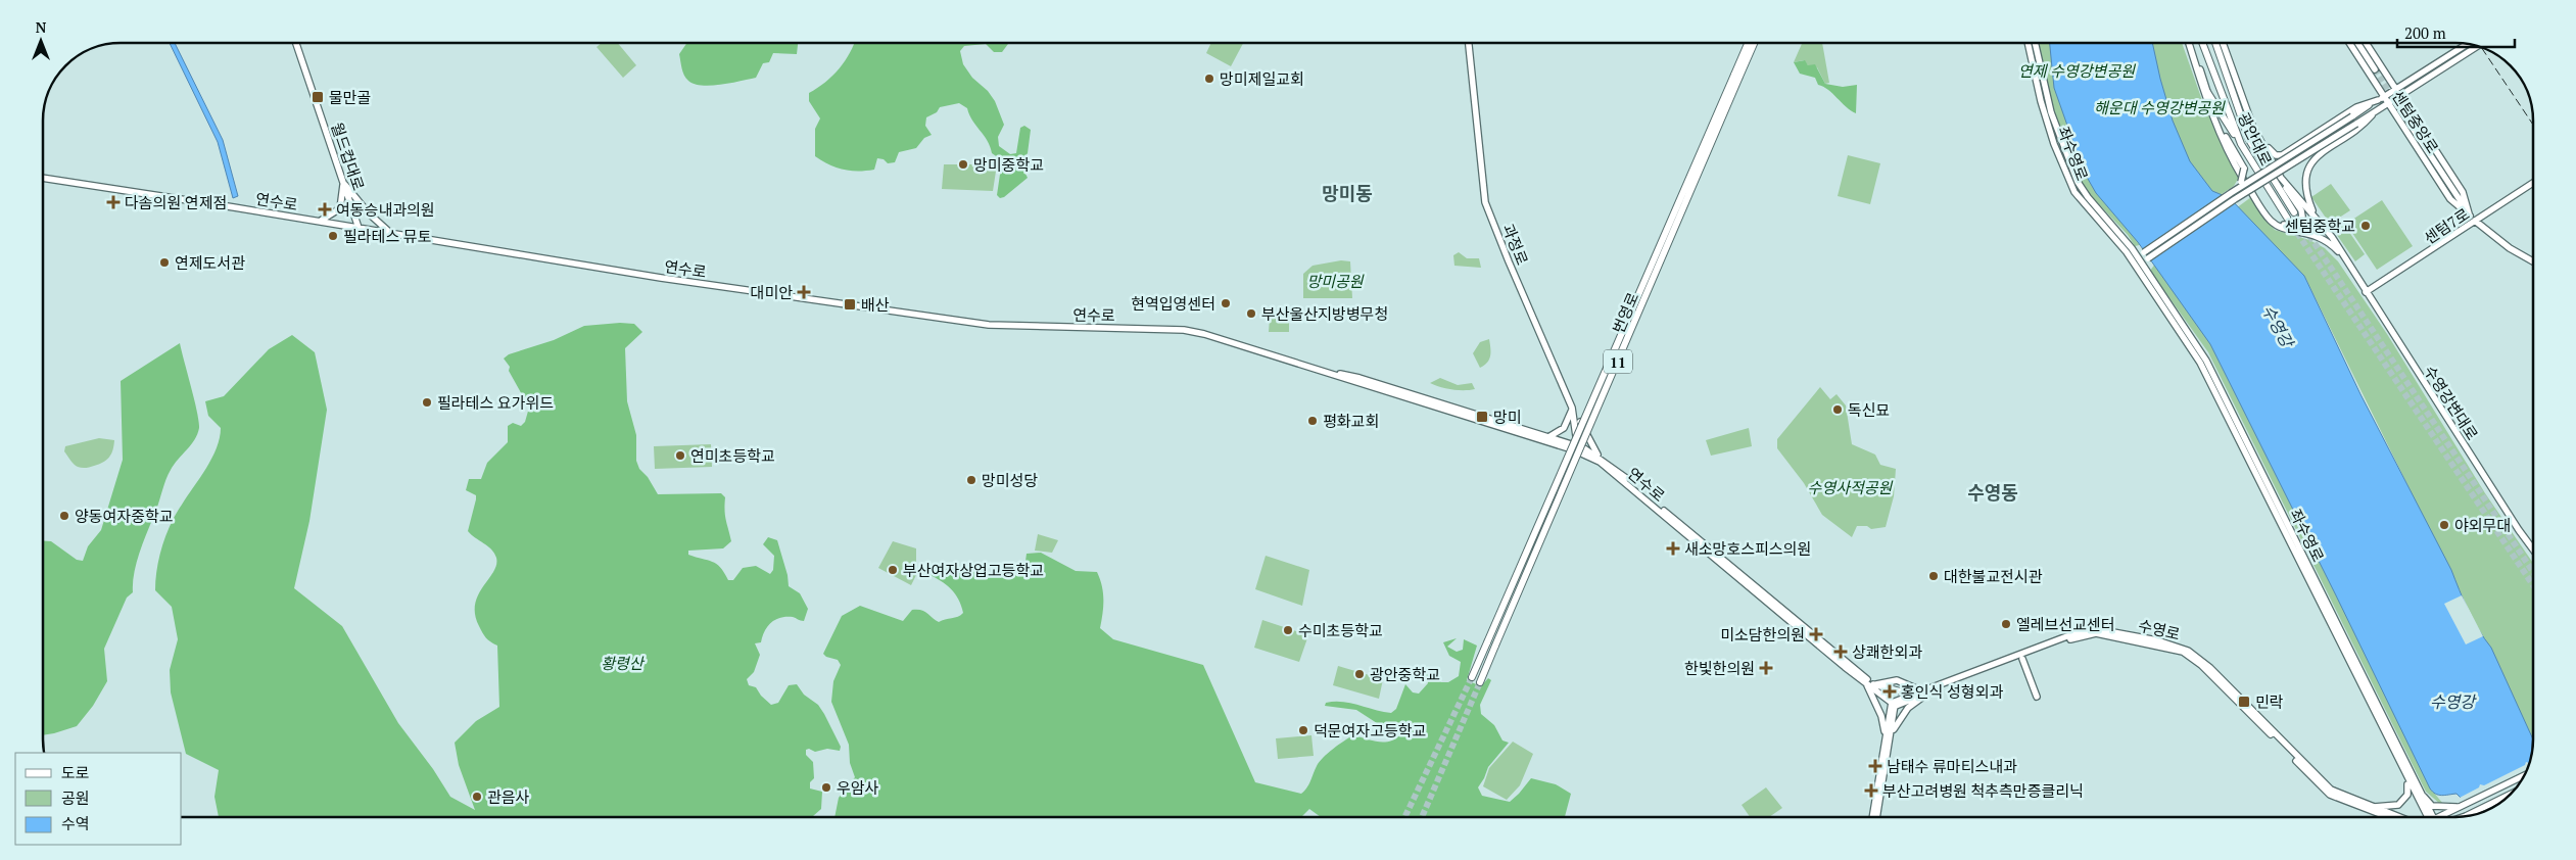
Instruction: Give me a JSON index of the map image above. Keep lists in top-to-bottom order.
{
  "streets": {
    "highway": ["광안대로", "번영로", "11"],
    "main road": [
      "센텀중앙로",
      "좌수영로",
      "월드컵대로",
      "연수로",
      "센텀7로",
      "과정로",
      "수영강변대로",
      "수영로"
    ]
  },
  "crossings": [
    ["센텀중앙로", "센텀7로"],
    ["월드컵대로", "연수로"],
    ["연수로", "과정로"],
    ["연수로", "수영로"],
    ["센텀7로", "수영강변대로"]
  ],
  "districts": ["망미동", "수영동"],
  "water": ["수영강"],
  "parks": [
    "연제 수영강변공원",
    "해운대 수영강변공원",
    "망미공원",
    "수영사적공원",
    "황령산"
  ],
  "places": {
    "other": [
      "망미제일교회",
      "망미중학교",
      "센텀중학교",
      "필라테스 뮤토",
      "연제도서관",
      "현역입영센터",
      "부산울산지방병무청",
      "필라테스 요가위드",
      "독신묘",
      "평화교회",
      "연미초등학교",
      "망미성당",
      "양동여자중학교",
      "야외무대",
      "부산여자상업고등학교",
      "대한불교전시관",
      "엘레브선교센터",
      "수미초등학교",
      "광안중학교",
      "덕문여자고등학교",
      "우암사",
      "관음사"
    ],
    "transit": [
      "물만골",
      "배산",
      "망미",
      "민락"
    ],
    "health": [
      "다솜의원 연제점",
      "여동승내과의원",
      "대미안",
      "새소망호스피스의원",
      "미소담한의원",
      "상쾌한외과",
      "한빛한의원",
      "홍인식 성형외과",
      "남태수 류마티스내과",
      "부산고려병원 척추측만증클리닉"
    ]
  },
  "legend": ["도로", "공원", "수역"],
  "scale_bar": "200 m",
  "north": "top"
}
